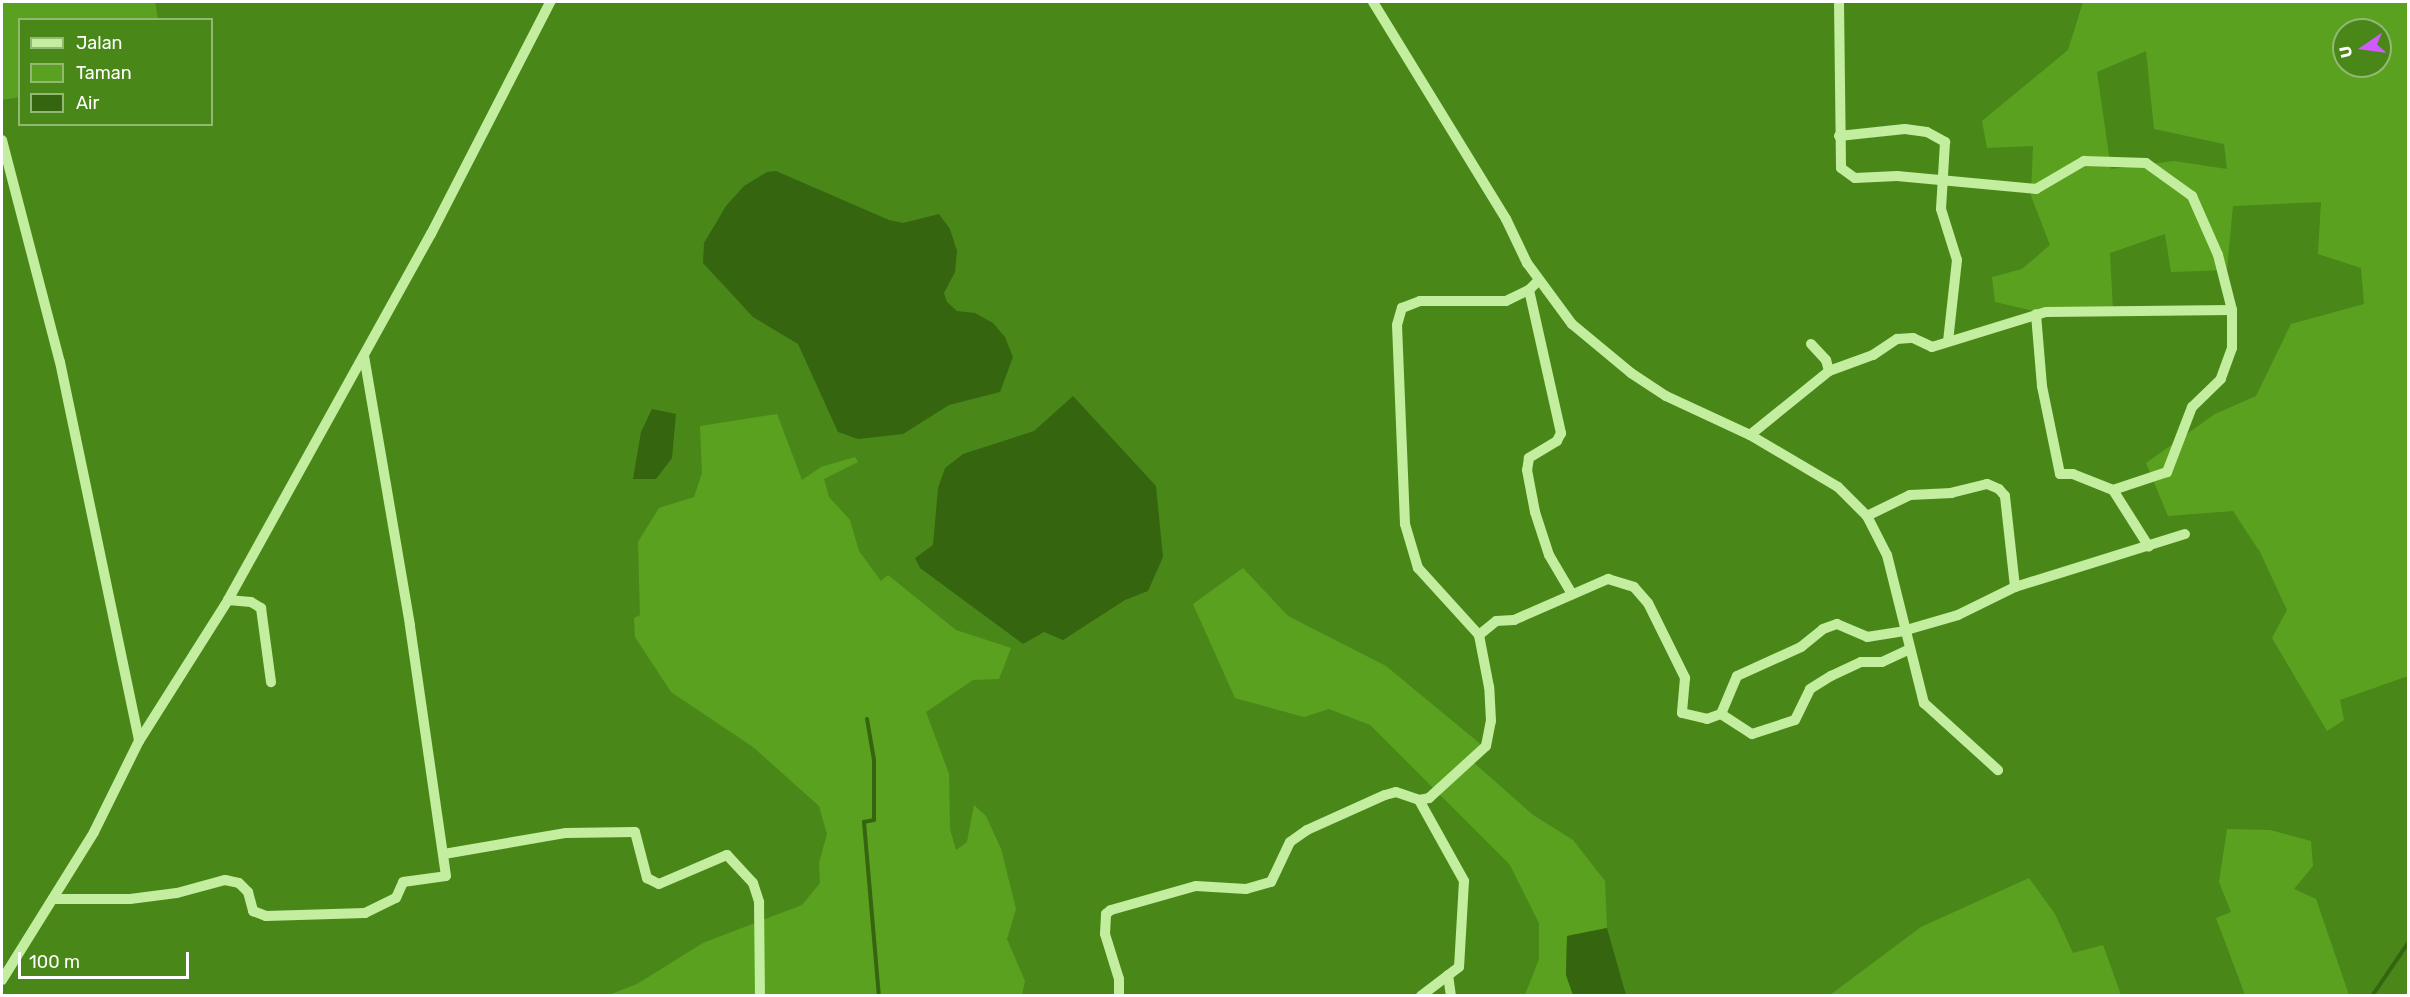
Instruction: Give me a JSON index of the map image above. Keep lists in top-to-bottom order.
{
  "legend": ["Jalan", "Taman", "Air"],
  "scale_bar": "100 m",
  "north": "left"
}
